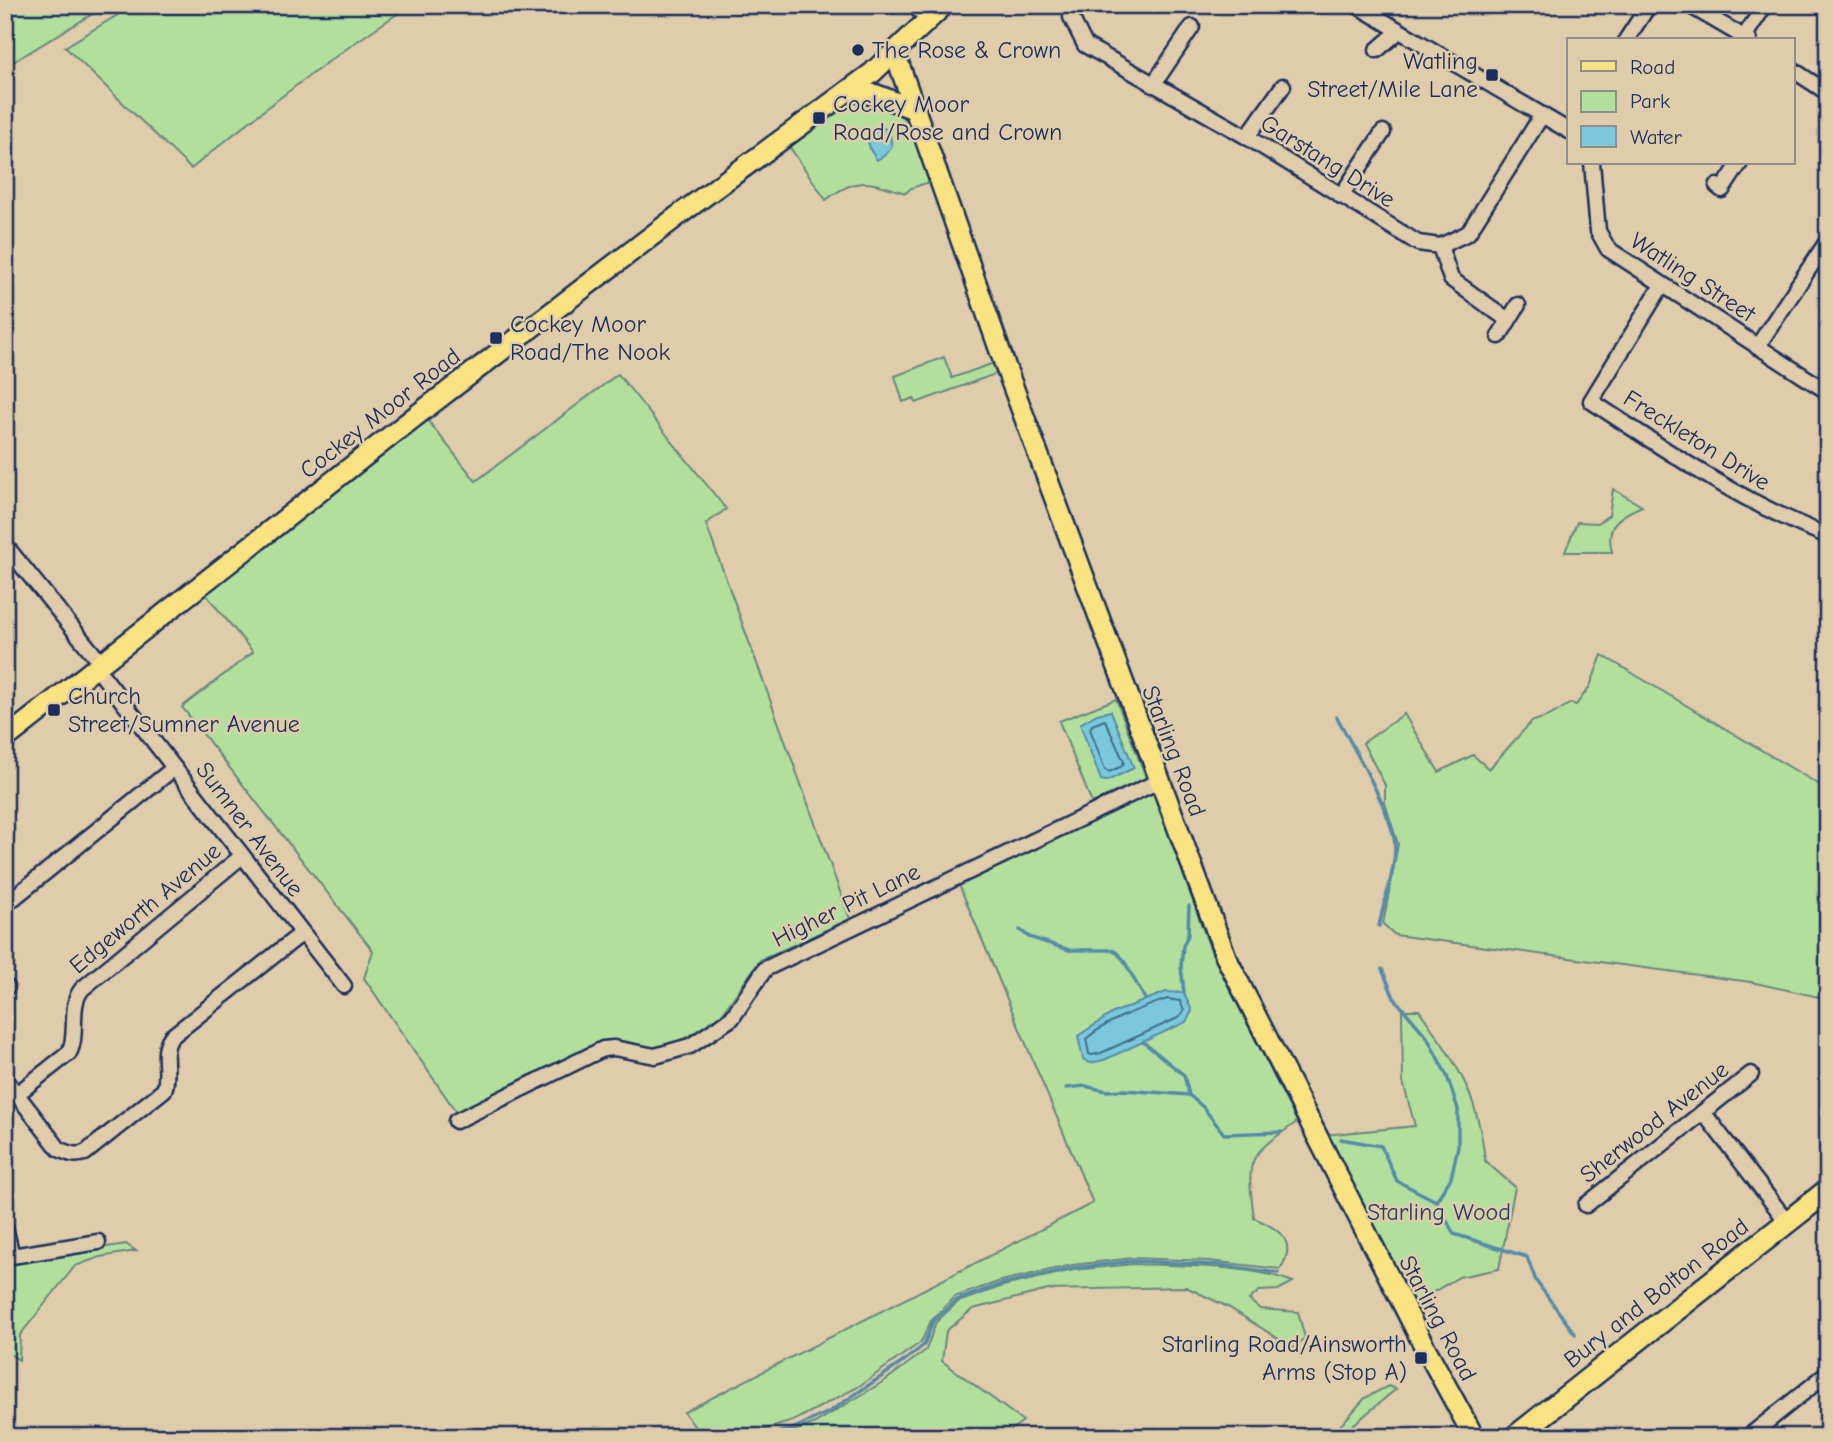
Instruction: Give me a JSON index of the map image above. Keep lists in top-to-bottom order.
{
  "streets": {
    "highway": ["Bury and Bolton Road"],
    "main road": ["Cockey Moor Road", "Starling Road"],
    "street": [
      "Garstang Drive",
      "Watling Street",
      "Freckleton Drive",
      "Sumner Avenue",
      "Higher Pit Lane",
      "Edgeworth Avenue",
      "Sherwood Avenue"
    ]
  },
  "crossings": [
    ["Watling Street", "Freckleton Drive"],
    ["Cockey Moor Road", "Starling Road"],
    ["Cockey Moor Road", "Sumner Avenue"],
    ["Starling Road", "Higher Pit Lane"],
    ["Sumner Avenue", "Edgeworth Avenue"]
  ],
  "parks": ["Starling Wood"],
  "places": {
    "other": ["The Rose & Crown"],
    "transit": [
      "Watling Street/Mile Lane",
      "Cockey Moor Road/Rose and Crown",
      "Cockey Moor Road/The Nook",
      "Church Street/Sumner Avenue",
      "Starling Road/Ainsworth Arms (Stop A)"
    ]
  },
  "legend": ["Road", "Park", "Water"]
}
